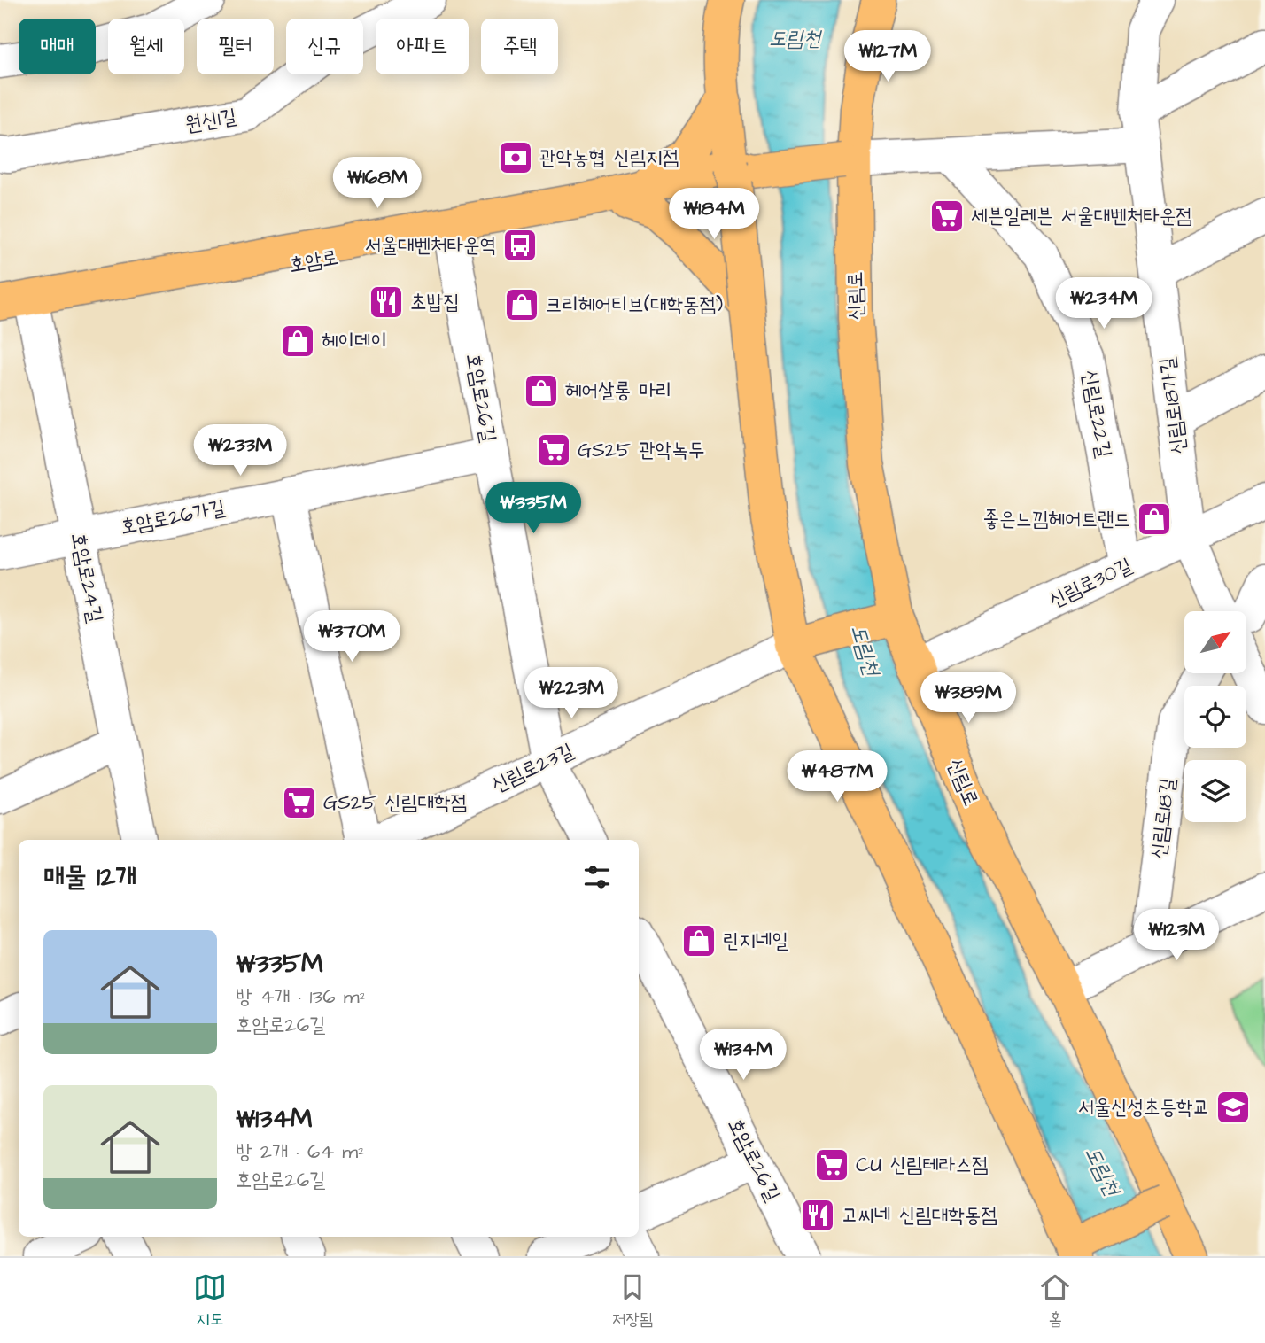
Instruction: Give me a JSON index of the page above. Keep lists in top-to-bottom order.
{
  "streets": {
    "main road": ["호암로", "신림로"],
    "street": [
      "원신1길",
      "호암로26길",
      "신림로18가길",
      "신림로22길",
      "호암로26가길",
      "호암로24길",
      "신림로30길",
      "신림로23길",
      "신림로18길"
    ]
  },
  "crossings": [
    ["호암로", "호암로26길"],
    ["호암로", "호암로24길"],
    ["신림로", "신림로30길"],
    ["호암로26길", "호암로26가길"],
    ["호암로26길", "신림로23길"],
    ["신림로18가길", "신림로30길"],
    ["신림로22길", "신림로30길"],
    ["호암로26가길", "호암로24길"]
  ],
  "water": ["도림천"],
  "places": {
    "bank": ["관악농협 신림지점"],
    "supermarket": [
      "세븐일레븐 서울대벤처타운점",
      "GS25 관악녹두",
      "GS25 신림대학점",
      "CU 신림테라스점"
    ],
    "bus stop": ["서울대벤처타운역"],
    "restaurant": ["초밥집", "고씨네 신림대학동점"],
    "shop": [
      "크리헤어티브(대학동점)",
      "헤이데이",
      "헤어살롱 마리",
      "좋은느낌헤어트랜드",
      "린지네일"
    ],
    "school or university": ["서울신성초등학교"]
  },
  "north": "top right",
  "page": {
    "chip": [
      "매매",
      "월세",
      "필터",
      "신규",
      "아파트",
      "주택"
    ],
    "price": [
      "₩127M",
      "₩168M",
      "₩184M",
      "₩234M",
      "₩233M",
      "₩335M",
      "₩370M",
      "₩223M",
      "₩389M",
      "₩487M",
      "₩123M",
      "₩134M"
    ],
    "heading": "매물 12개",
    "list": [
      {
        "name": "₩335M",
        "note": "방 4개 · 136 m² · 호암로26길"
      },
      {
        "name": "₩134M",
        "note": "방 2개 · 64 m² · 호암로26길"
      }
    ],
    "tabs": ["지도", "저장됨", "홈"]
  }
}
